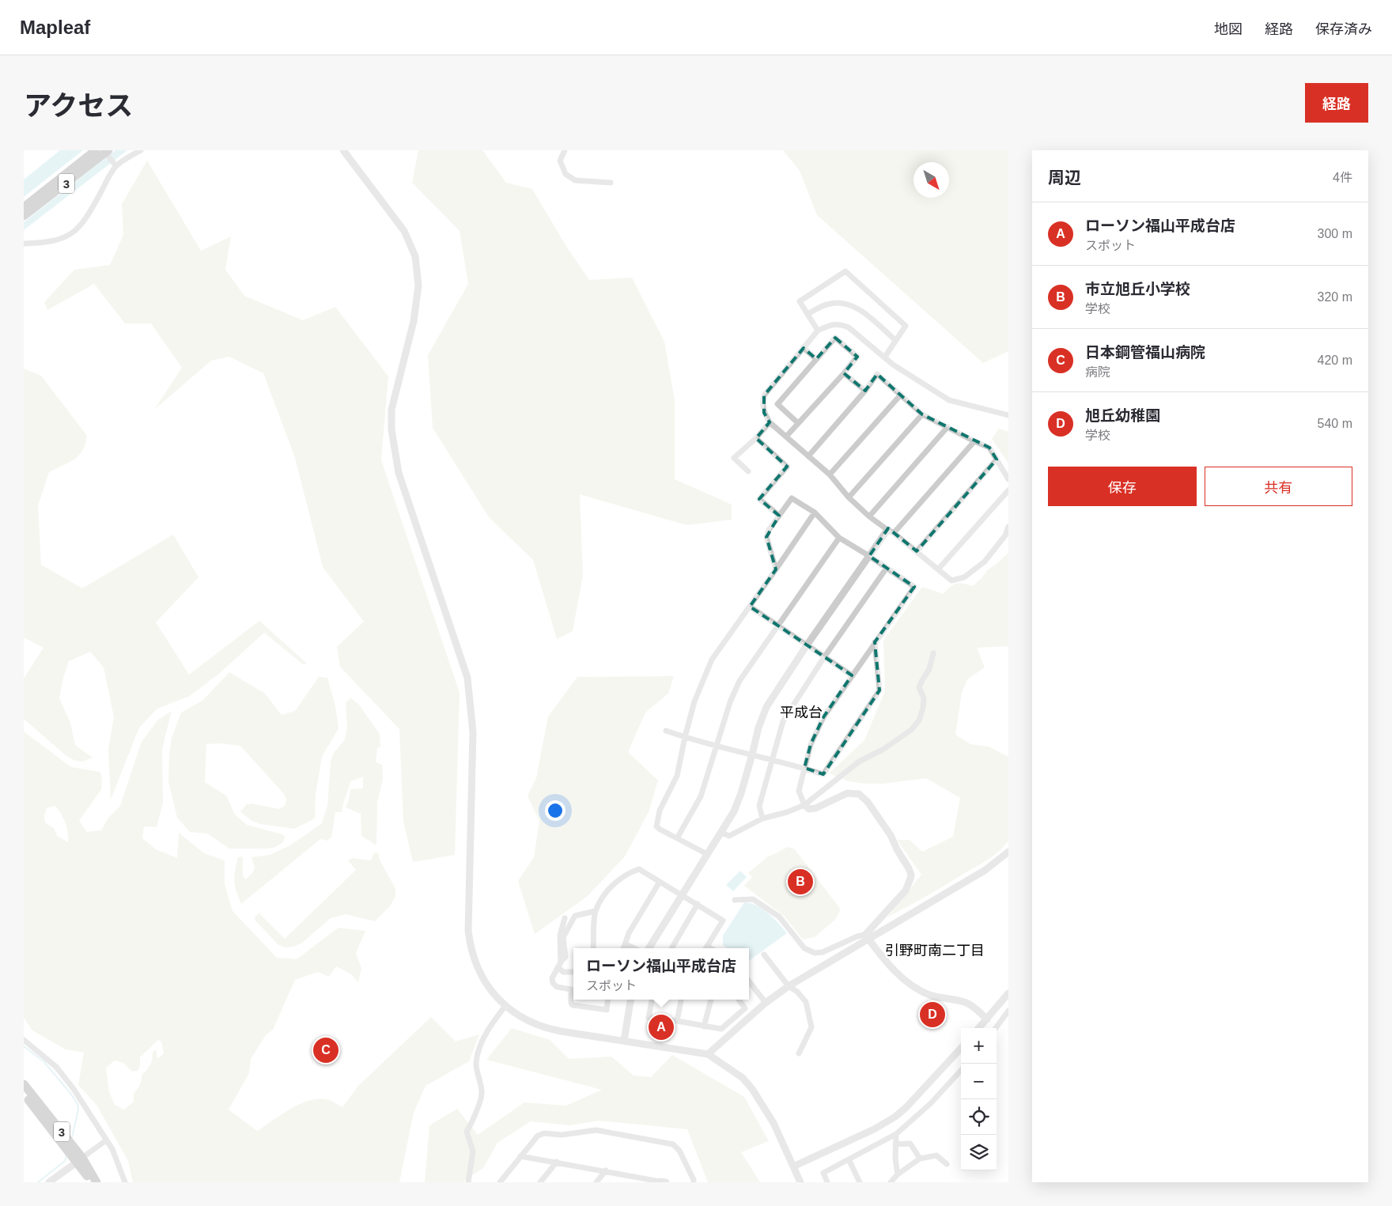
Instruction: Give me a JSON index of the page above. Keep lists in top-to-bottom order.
{
  "streets": {
    "main road": ["3"]
  },
  "districts": ["平成台", "引野町南二丁目"],
  "north": "bottom right",
  "page": {
    "header": "Mapleaf",
    "nav": ["地図", "経路", "保存済み"],
    "title": "アクセス",
    "buttons": [
      "経路",
      ["保存", "共有"]
    ],
    "heading": ["周辺", "4件"],
    "list": [
      {
        "mark": "A",
        "name": "ローソン福山平成台店",
        "note": "スポット",
        "value": "300 m"
      },
      {
        "mark": "B",
        "name": "市立旭丘小学校",
        "note": "学校",
        "value": "320 m"
      },
      {
        "mark": "C",
        "name": "日本鋼管福山病院",
        "note": "病院",
        "value": "420 m"
      },
      {
        "mark": "D",
        "name": "旭丘幼稚園",
        "note": "学校",
        "value": "540 m"
      }
    ],
    "pins": [
      "B",
      "D",
      "A",
      "C"
    ],
    "popup": ["ローソン福山平成台店", "スポット"],
    "map_buttons": ["+", "−"]
  }
}
